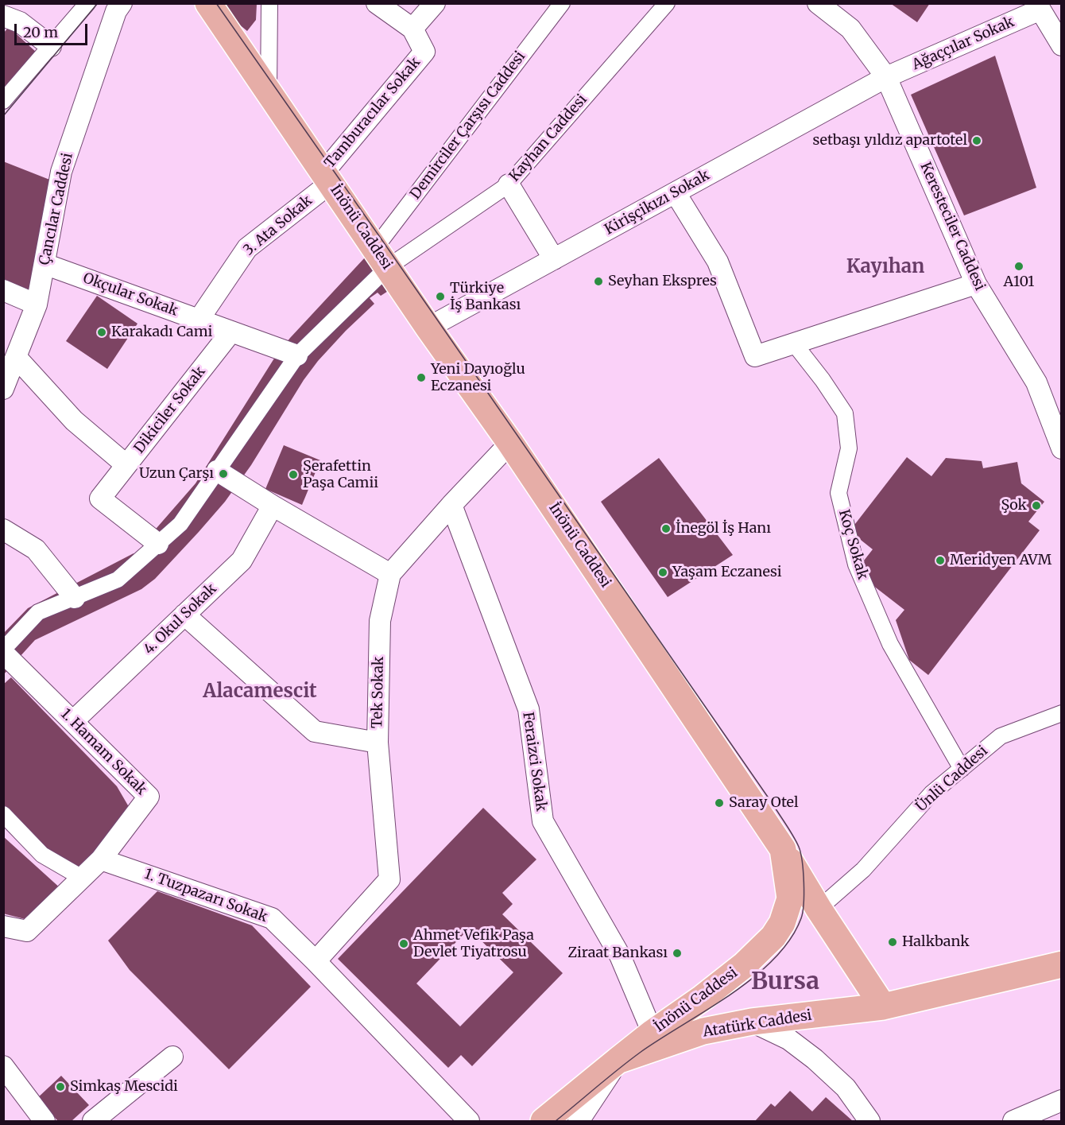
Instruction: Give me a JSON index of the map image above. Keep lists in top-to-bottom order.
{
  "streets": {
    "main road": ["İnönü Caddesi", "Atatürk Caddesi"],
    "street": [
      "Ağaççılar Sokak",
      "Tamburacılar Sokak",
      "Demirciler Çarşısı Caddesi",
      "Kayhan Caddesi",
      "Kirişçikızı Sokak",
      "Çancılar Caddesi",
      "3. Ata Sokak",
      "Keresteciler Caddesi",
      "Okçular Sokak",
      "Dikiciler Sokak",
      "Koç Sokak",
      "4. Okul Sokak",
      "Tek Sokak",
      "1. Hamam Sokak",
      "Feraizci Sokak",
      "Ünlü Caddesi",
      "1. Tuzpazarı Sokak"
    ]
  },
  "crossings": [
    ["Ağaççılar Sokak", "Kirişçikızı Sokak"],
    ["Ağaççılar Sokak", "Keresteciler Caddesi"],
    ["Tamburacılar Sokak", "3. Ata Sokak"],
    ["Tamburacılar Sokak", "İnönü Caddesi"],
    ["Demirciler Çarşısı Caddesi", "Kayhan Caddesi"],
    ["Demirciler Çarşısı Caddesi", "İnönü Caddesi"],
    ["Kayhan Caddesi", "İnönü Caddesi"],
    ["Kirişçikızı Sokak", "Keresteciler Caddesi"],
    ["Kirişçikızı Sokak", "İnönü Caddesi"],
    ["Çancılar Caddesi", "Okçular Sokak"],
    ["3. Ata Sokak", "İnönü Caddesi"],
    ["3. Ata Sokak", "Okçular Sokak"],
    ["İnönü Caddesi", "Tek Sokak"],
    ["İnönü Caddesi", "Feraizci Sokak"],
    ["İnönü Caddesi", "Atatürk Caddesi"],
    ["Okçular Sokak", "Dikiciler Sokak"],
    ["Koç Sokak", "Ünlü Caddesi"],
    ["4. Okul Sokak", "1. Hamam Sokak"],
    ["Tek Sokak", "Feraizci Sokak"],
    ["Tek Sokak", "1. Tuzpazarı Sokak"],
    ["1. Hamam Sokak", "1. Tuzpazarı Sokak"]
  ],
  "districts": ["Kayıhan", "Alacamescit", "Bursa"],
  "places": [
    "setbaşı yıldız apartotel",
    "A101",
    "Seyhan Ekspres",
    "Türkiye İş Bankası",
    "Karakadı Cami",
    "Yeni Dayıoğlu Eczanesi",
    "Uzun Çarşı",
    "Şerafettin Paşa Camii",
    "Şok",
    "İnegöl İş Hanı",
    "Meridyen AVM",
    "Yaşam Eczanesi",
    "Saray Otel",
    "Halkbank",
    "Ahmet Vefik Paşa Devlet Tiyatrosu",
    "Ziraat Bankası",
    "Simkaş Mescidi"
  ],
  "scale_bar": "20 m"
}
